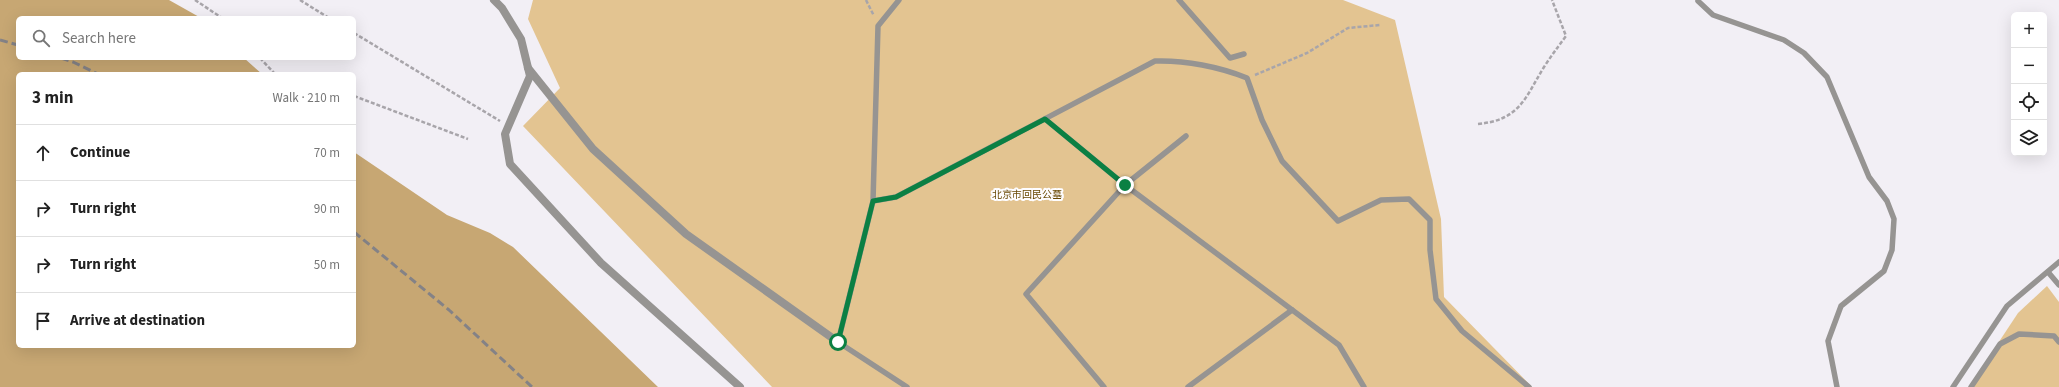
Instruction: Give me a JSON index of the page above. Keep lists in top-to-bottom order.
{
  "parks": ["北京市回民公墓"],
  "page": {
    "map_buttons": ["+", "−"],
    "search": "Search here",
    "heading": ["3 min", "Walk · 210 m"],
    "list": [
      ["Continue", "70 m"],
      ["Turn right", "90 m"],
      ["Turn right", "50 m"],
      "Arrive at destination"
    ]
  }
}
